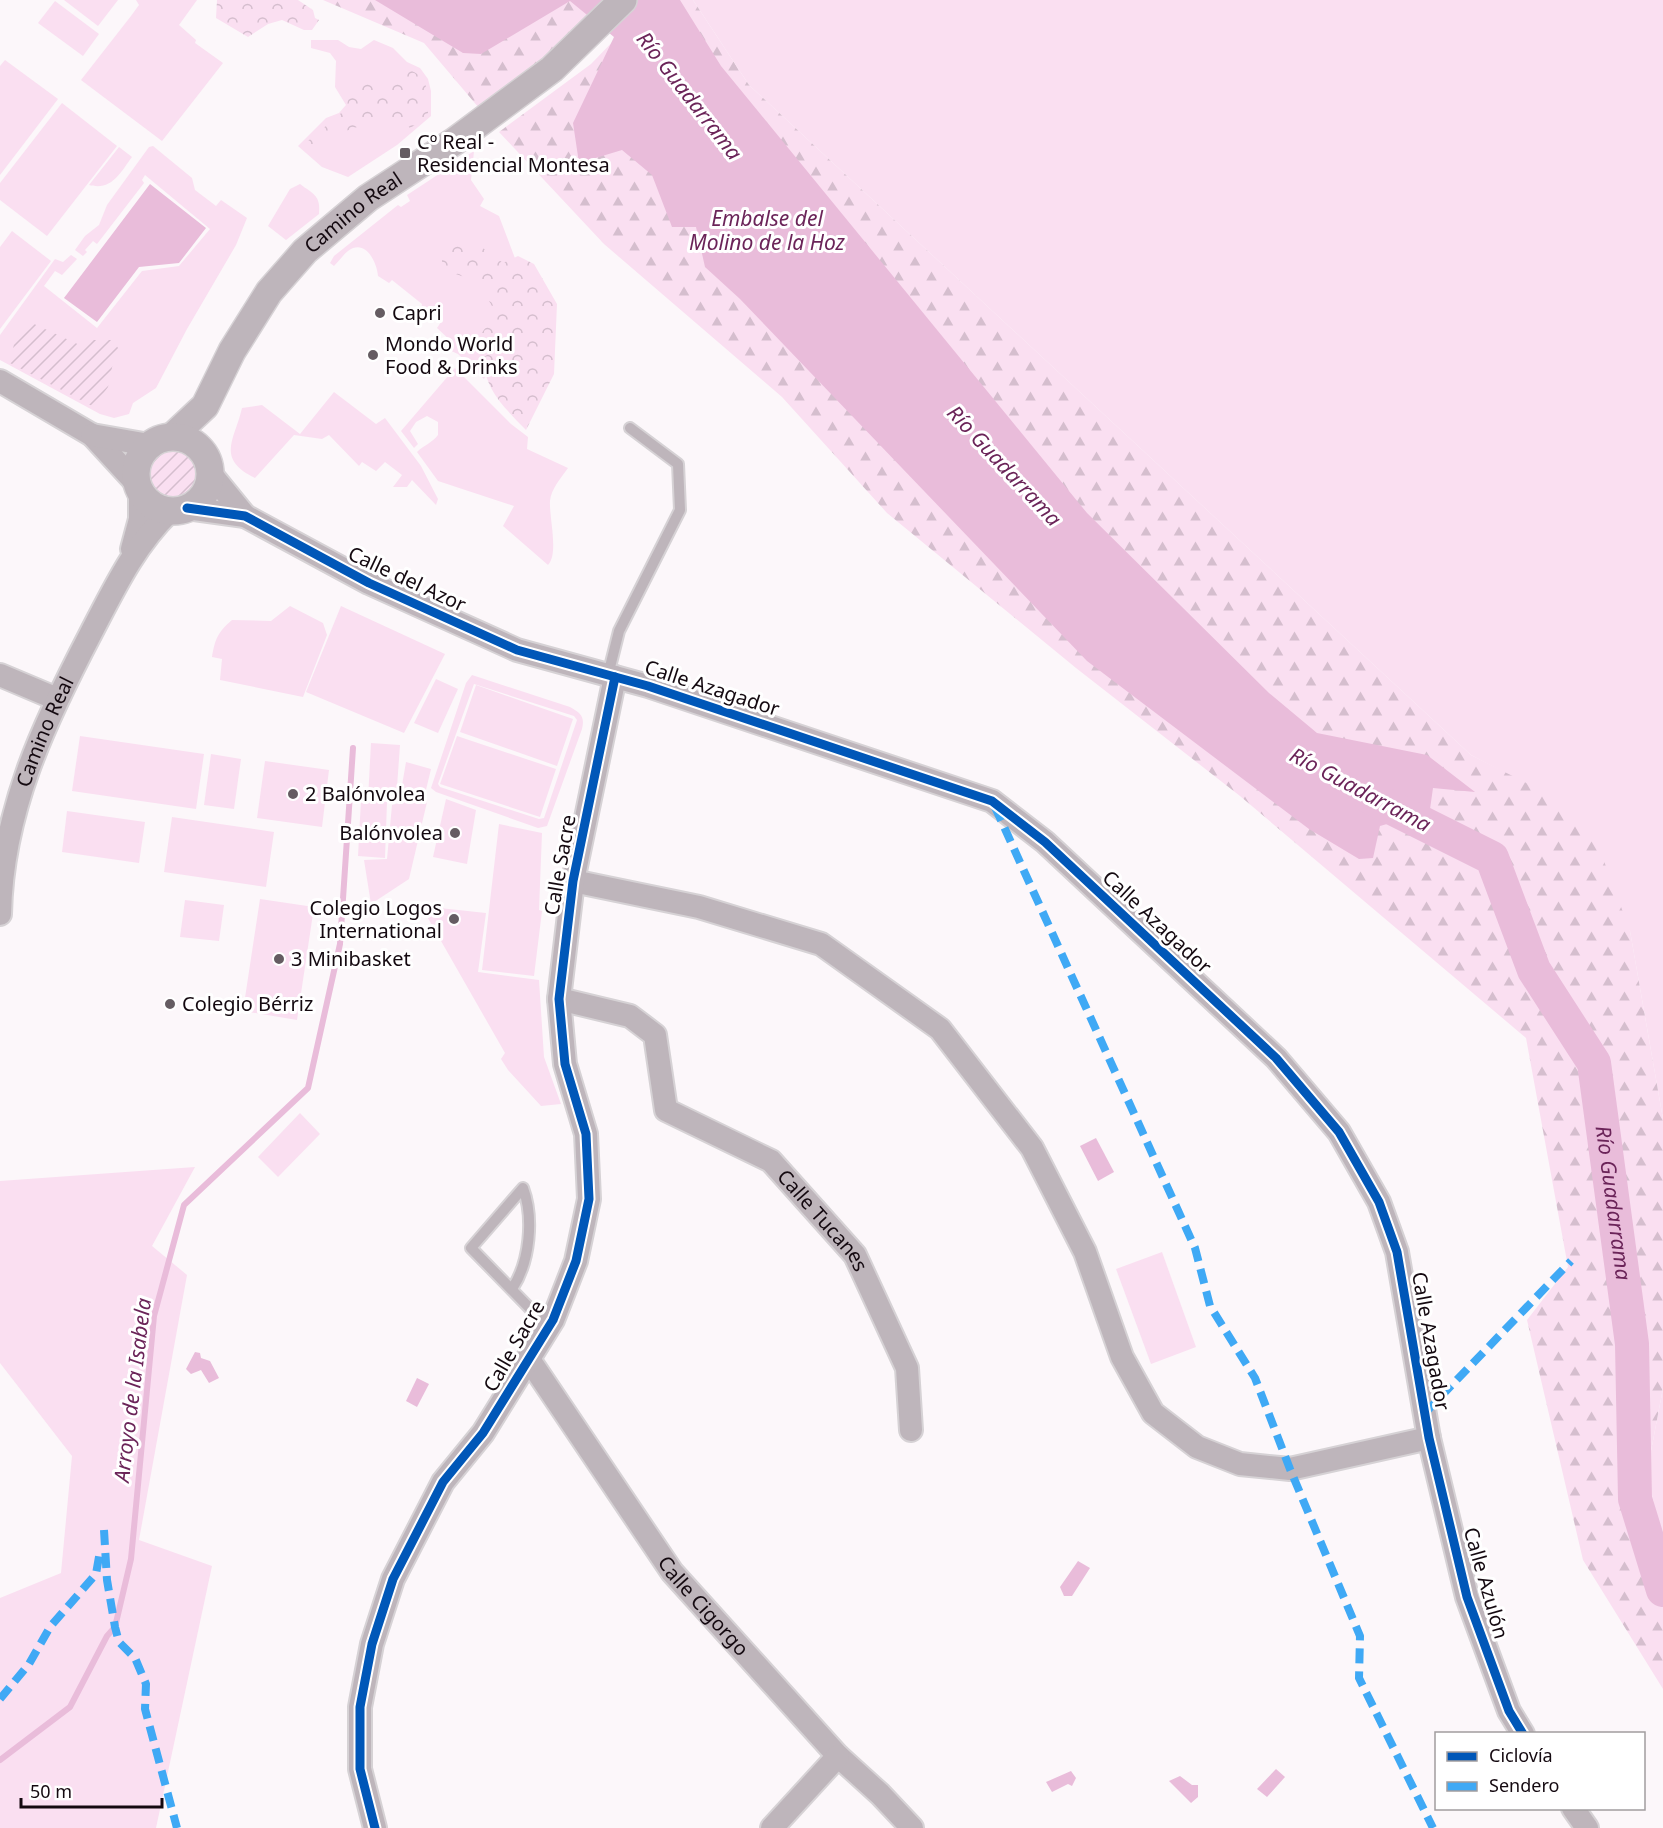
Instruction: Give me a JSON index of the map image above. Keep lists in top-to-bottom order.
{
  "streets": {
    "street": [
      "Camino Real",
      "Calle del Azor",
      "Calle Azagador",
      "Calle Sacre",
      "Calle Tucanes",
      "Calle Azulón",
      "Calle Cigorgo"
    ]
  },
  "crossings": [
    ["Camino Real", "Calle del Azor"],
    ["Calle del Azor", "Calle Azagador"],
    ["Calle del Azor", "Calle Sacre"],
    ["Calle Azagador", "Calle Sacre"],
    ["Calle Azagador", "Calle Azulón"],
    ["Calle Sacre", "Calle Tucanes"],
    ["Calle Sacre", "Calle Cigorgo"]
  ],
  "water": ["Río Guadarrama", "Embalse del Molino de la Hoz", "Arroyo de la Isabela"],
  "places": {
    "transit": ["Cº Real - Residencial Montesa"],
    "other": [
      "Capri",
      "Mondo World Food & Drinks",
      "2 Balónvolea",
      "Balónvolea",
      "Colegio Logos International",
      "3 Minibasket",
      "Colegio Bérriz"
    ]
  },
  "legend": ["Ciclovía", "Sendero"],
  "scale_bar": "50 m"
}
